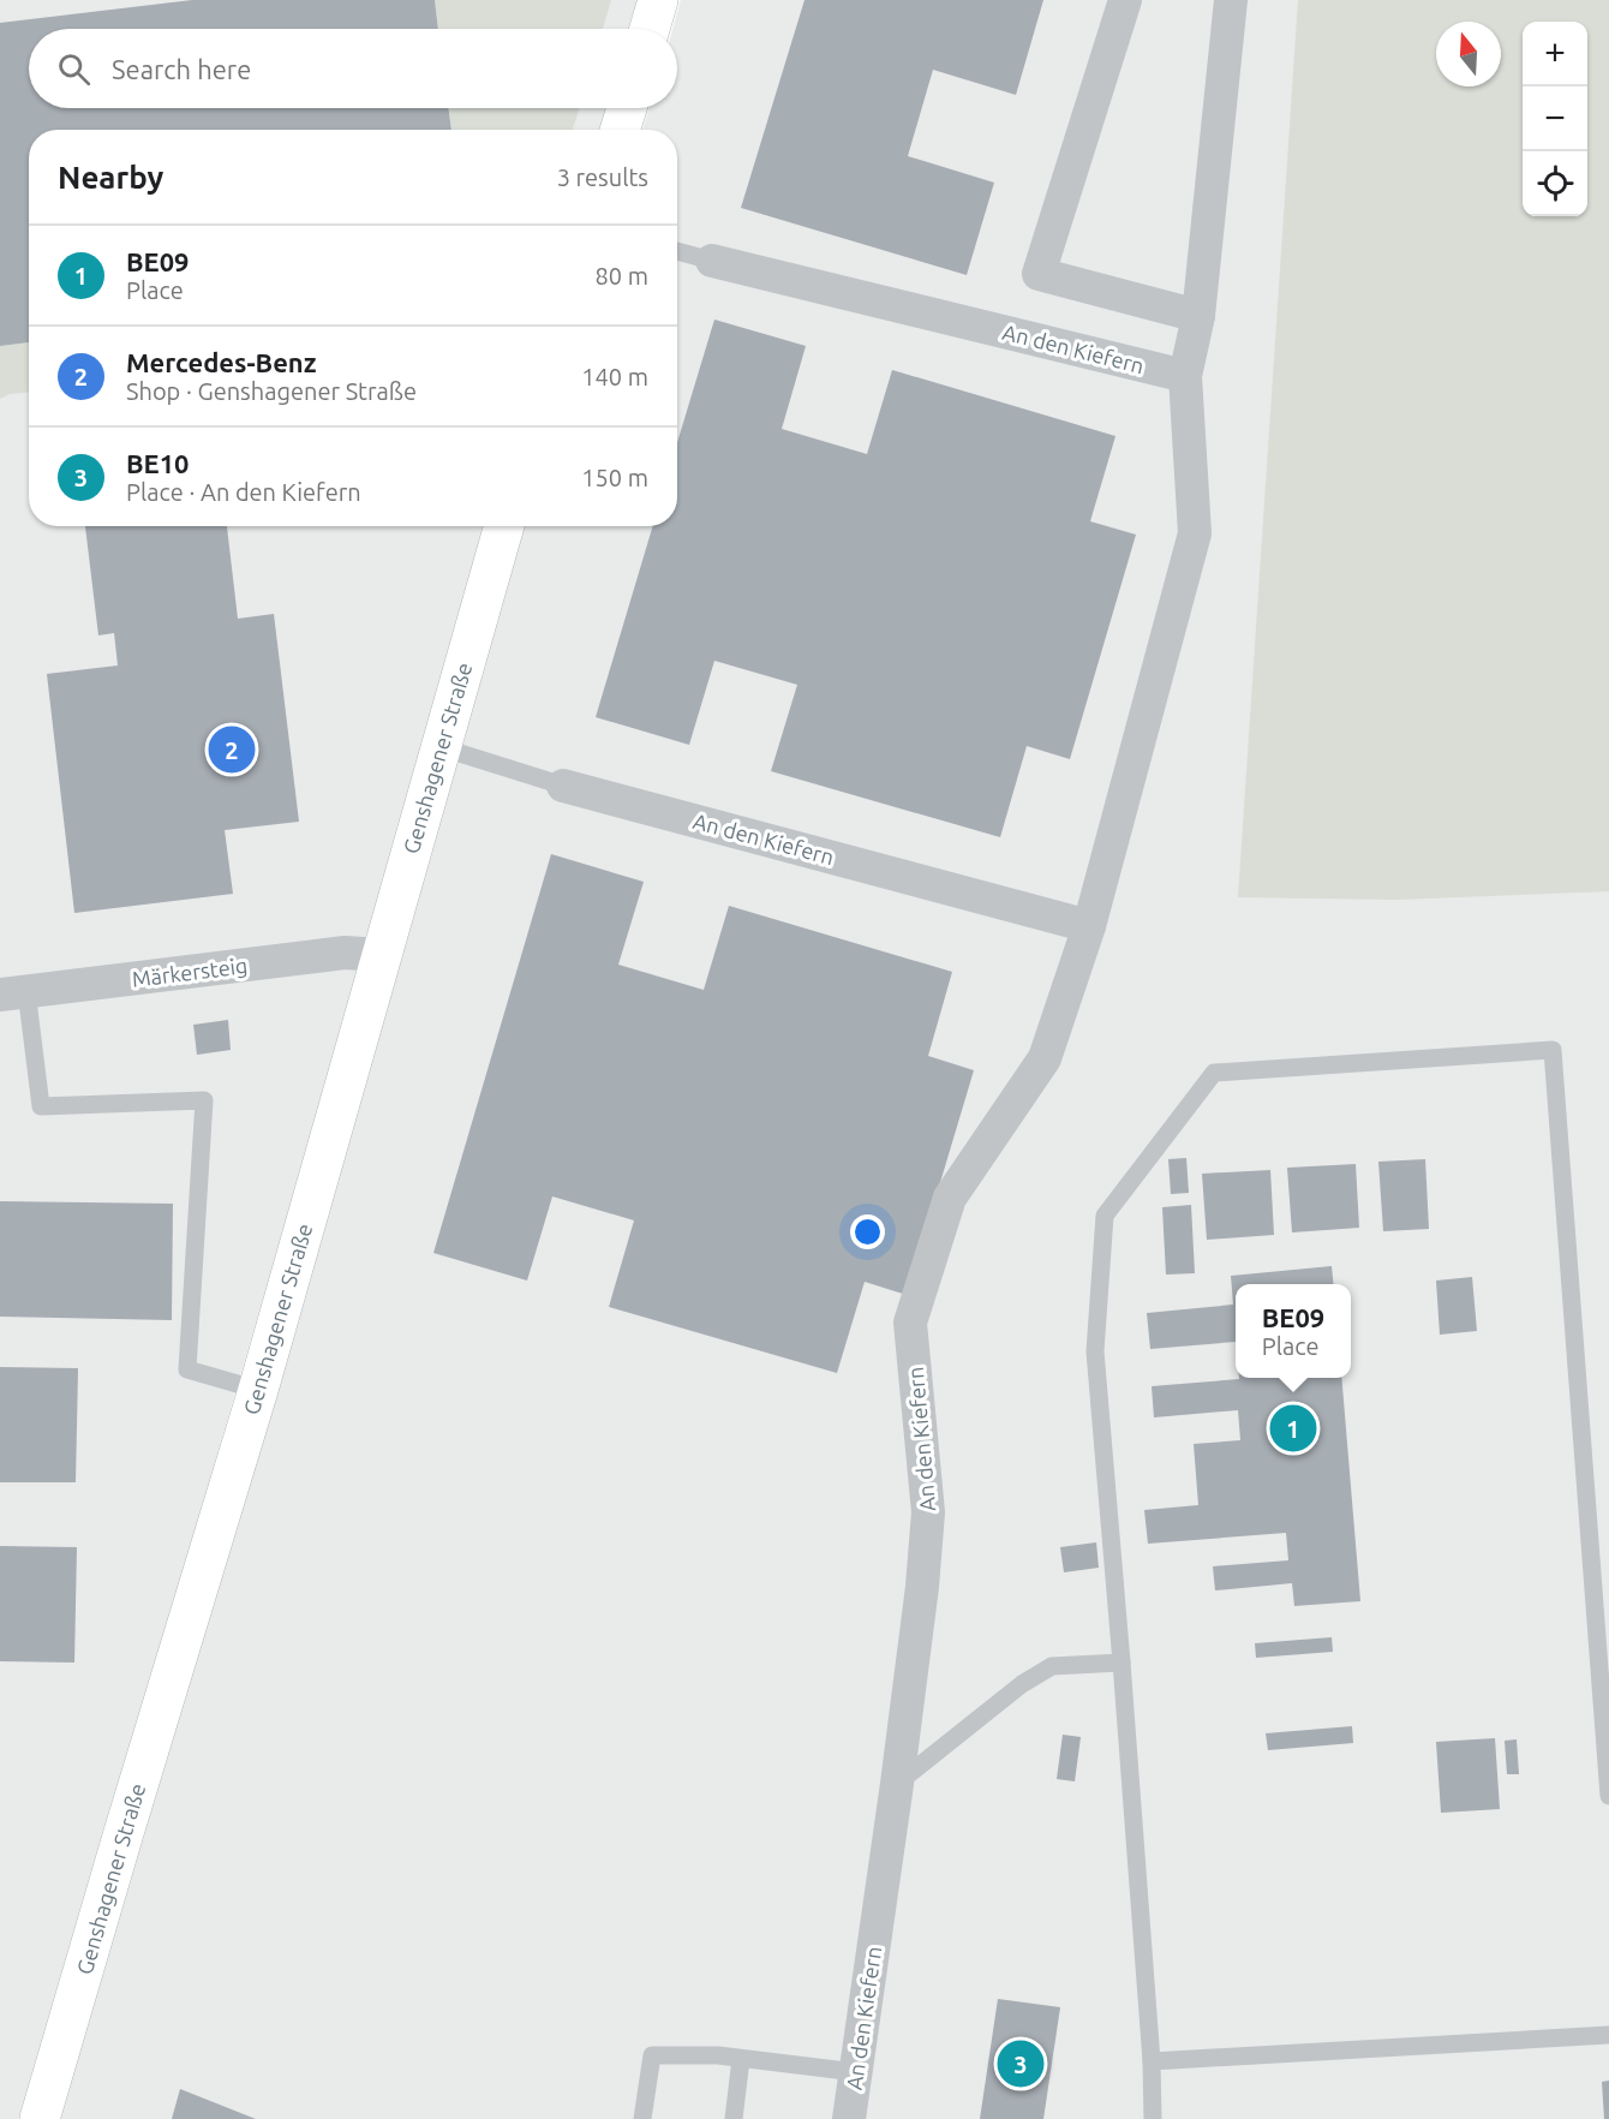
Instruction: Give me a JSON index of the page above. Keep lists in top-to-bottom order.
{
  "streets": {
    "main road": ["Genshagener Straße"],
    "street": ["An den Kiefern", "Märkersteig"]
  },
  "crossings": [
    ["An den Kiefern", "Genshagener Straße"],
    ["Genshagener Straße", "Märkersteig"]
  ],
  "north": "top",
  "page": {
    "map_buttons": ["+", "−"],
    "search": "Search here",
    "heading": ["Nearby", "3 results"],
    "list": [
      {
        "mark": "1",
        "name": "BE09",
        "note": "Place",
        "value": "80 m"
      },
      {
        "mark": "2",
        "name": "Mercedes-Benz",
        "note": "Shop · Genshagener Straße",
        "value": "140 m"
      },
      {
        "mark": "3",
        "name": "BE10",
        "note": "Place · An den Kiefern",
        "value": "150 m"
      }
    ],
    "pins": ["2", "1", "3"],
    "popup": ["BE09", "Place"]
  }
}
